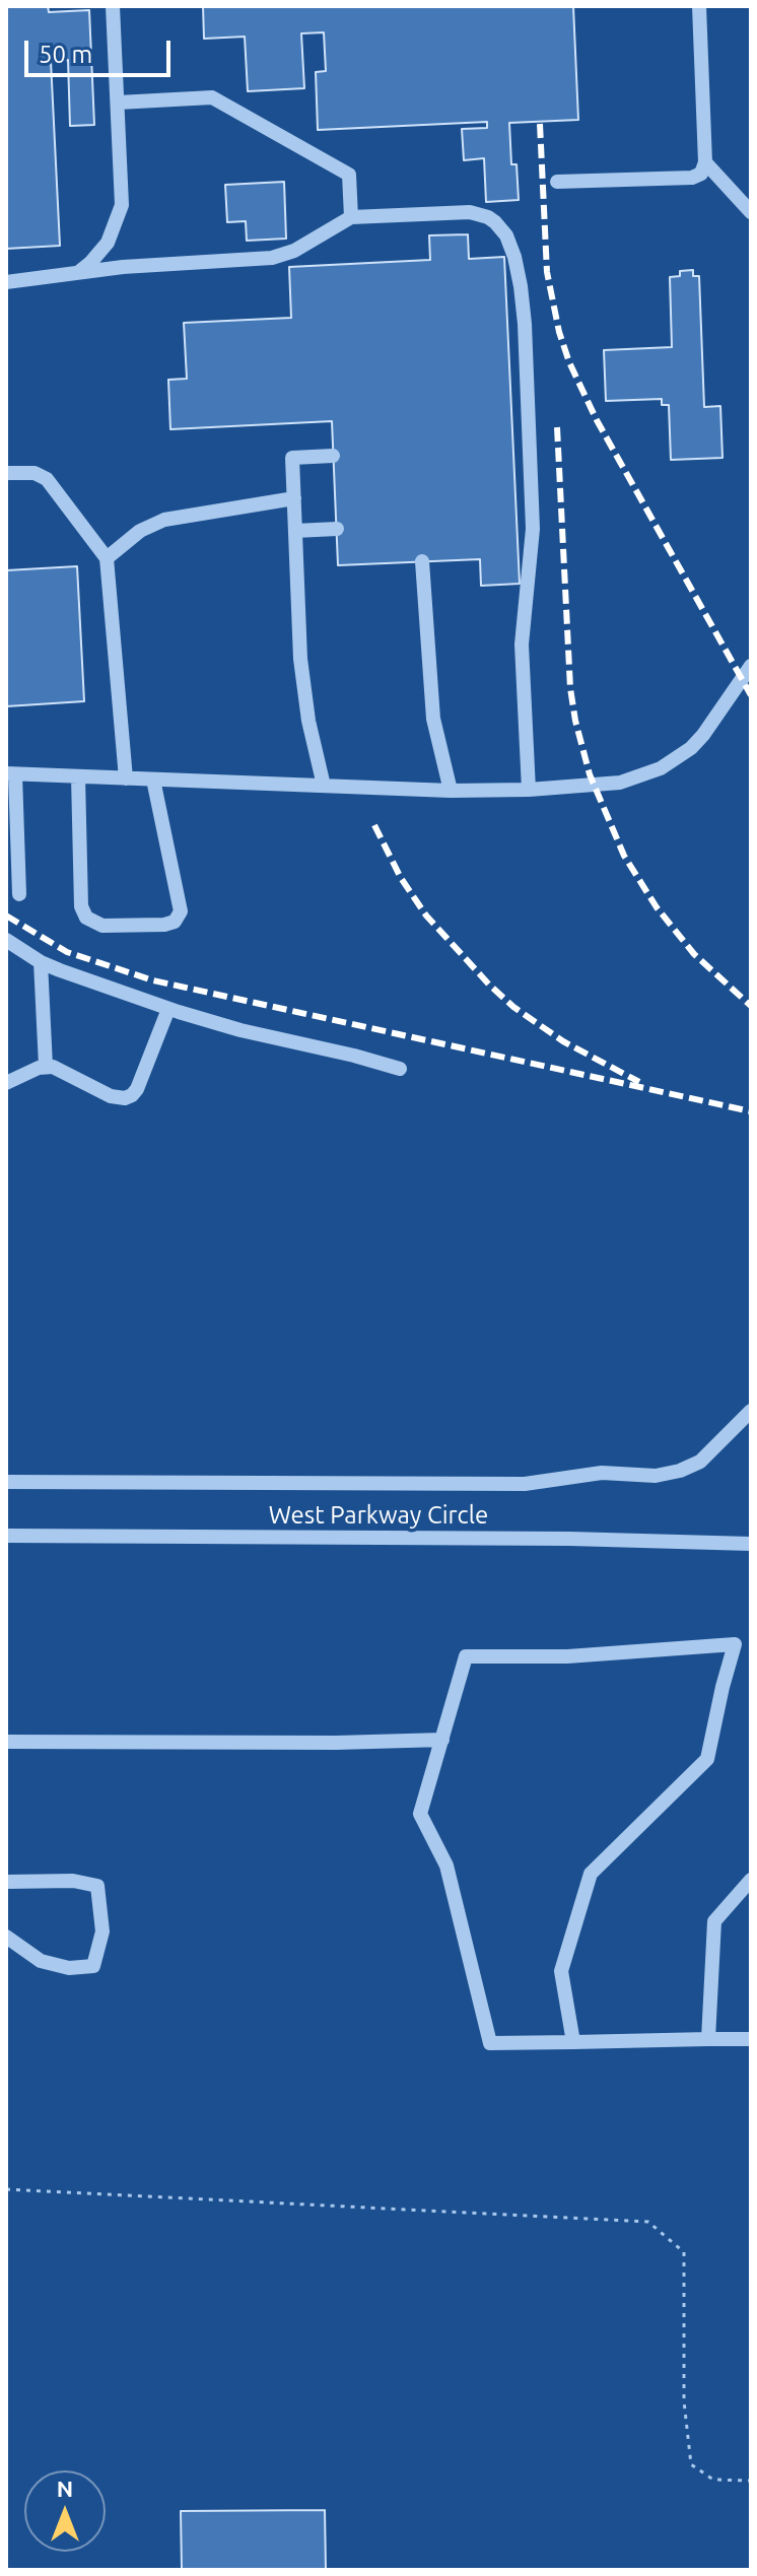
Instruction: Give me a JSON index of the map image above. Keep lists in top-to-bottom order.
{
  "streets": {
    "street": ["West Parkway Circle"]
  },
  "scale_bar": "50 m",
  "north": "top"
}
